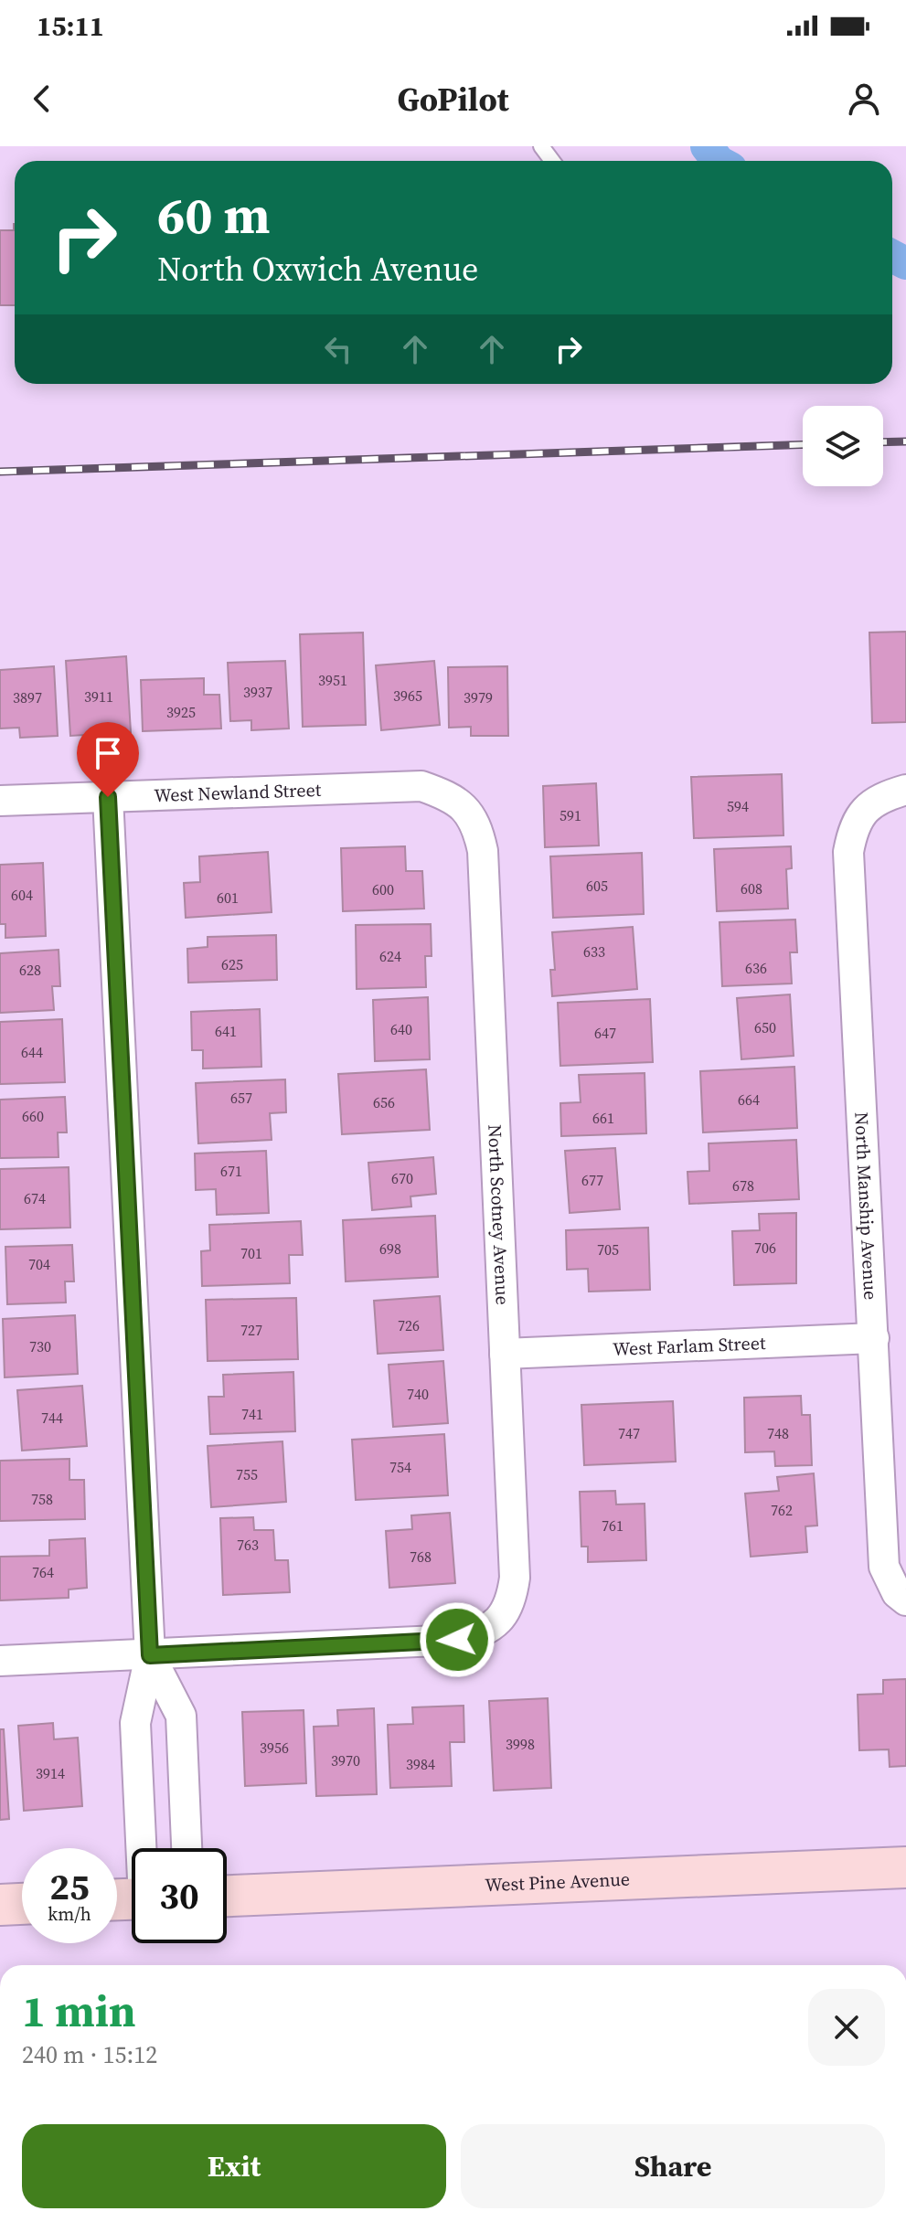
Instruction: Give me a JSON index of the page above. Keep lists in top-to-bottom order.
{
  "streets": {
    "street": [
      "West Newland Street",
      "North Manship Avenue",
      "North Scotney Avenue",
      "West Farlam Street",
      "West Pine Avenue"
    ]
  },
  "crossings": [
    ["West Newland Street", "North Scotney Avenue"],
    ["North Manship Avenue", "West Farlam Street"],
    ["North Scotney Avenue", "West Farlam Street"]
  ],
  "house_numbers": [
    "3951",
    "3937",
    "3965",
    "3911",
    "3897",
    "3979",
    "3925",
    "594",
    "591",
    "605",
    "608",
    "600",
    "604",
    "601",
    "633",
    "624",
    "625",
    "636",
    "628",
    "650",
    "640",
    "641",
    "647",
    "644",
    "657",
    "664",
    "656",
    "660",
    "661",
    "671",
    "670",
    "677",
    "678",
    "674",
    "706",
    "698",
    "705",
    "701",
    "704",
    "726",
    "727",
    "730",
    "740",
    "741",
    "744",
    "747",
    "748",
    "754",
    "755",
    "758",
    "762",
    "761",
    "763",
    "768",
    "764",
    "3998",
    "3956",
    "3970",
    "3984",
    "3914"
  ],
  "page": {
    "status": "15:11",
    "header": "GoPilot",
    "turn": ["60 m", "North Oxwich Avenue"],
    "speed": "25 km/h",
    "limit": "30",
    "heading": ["1 min", "240 m · 15:12"],
    "buttons": ["Exit", "Share"]
  }
}
